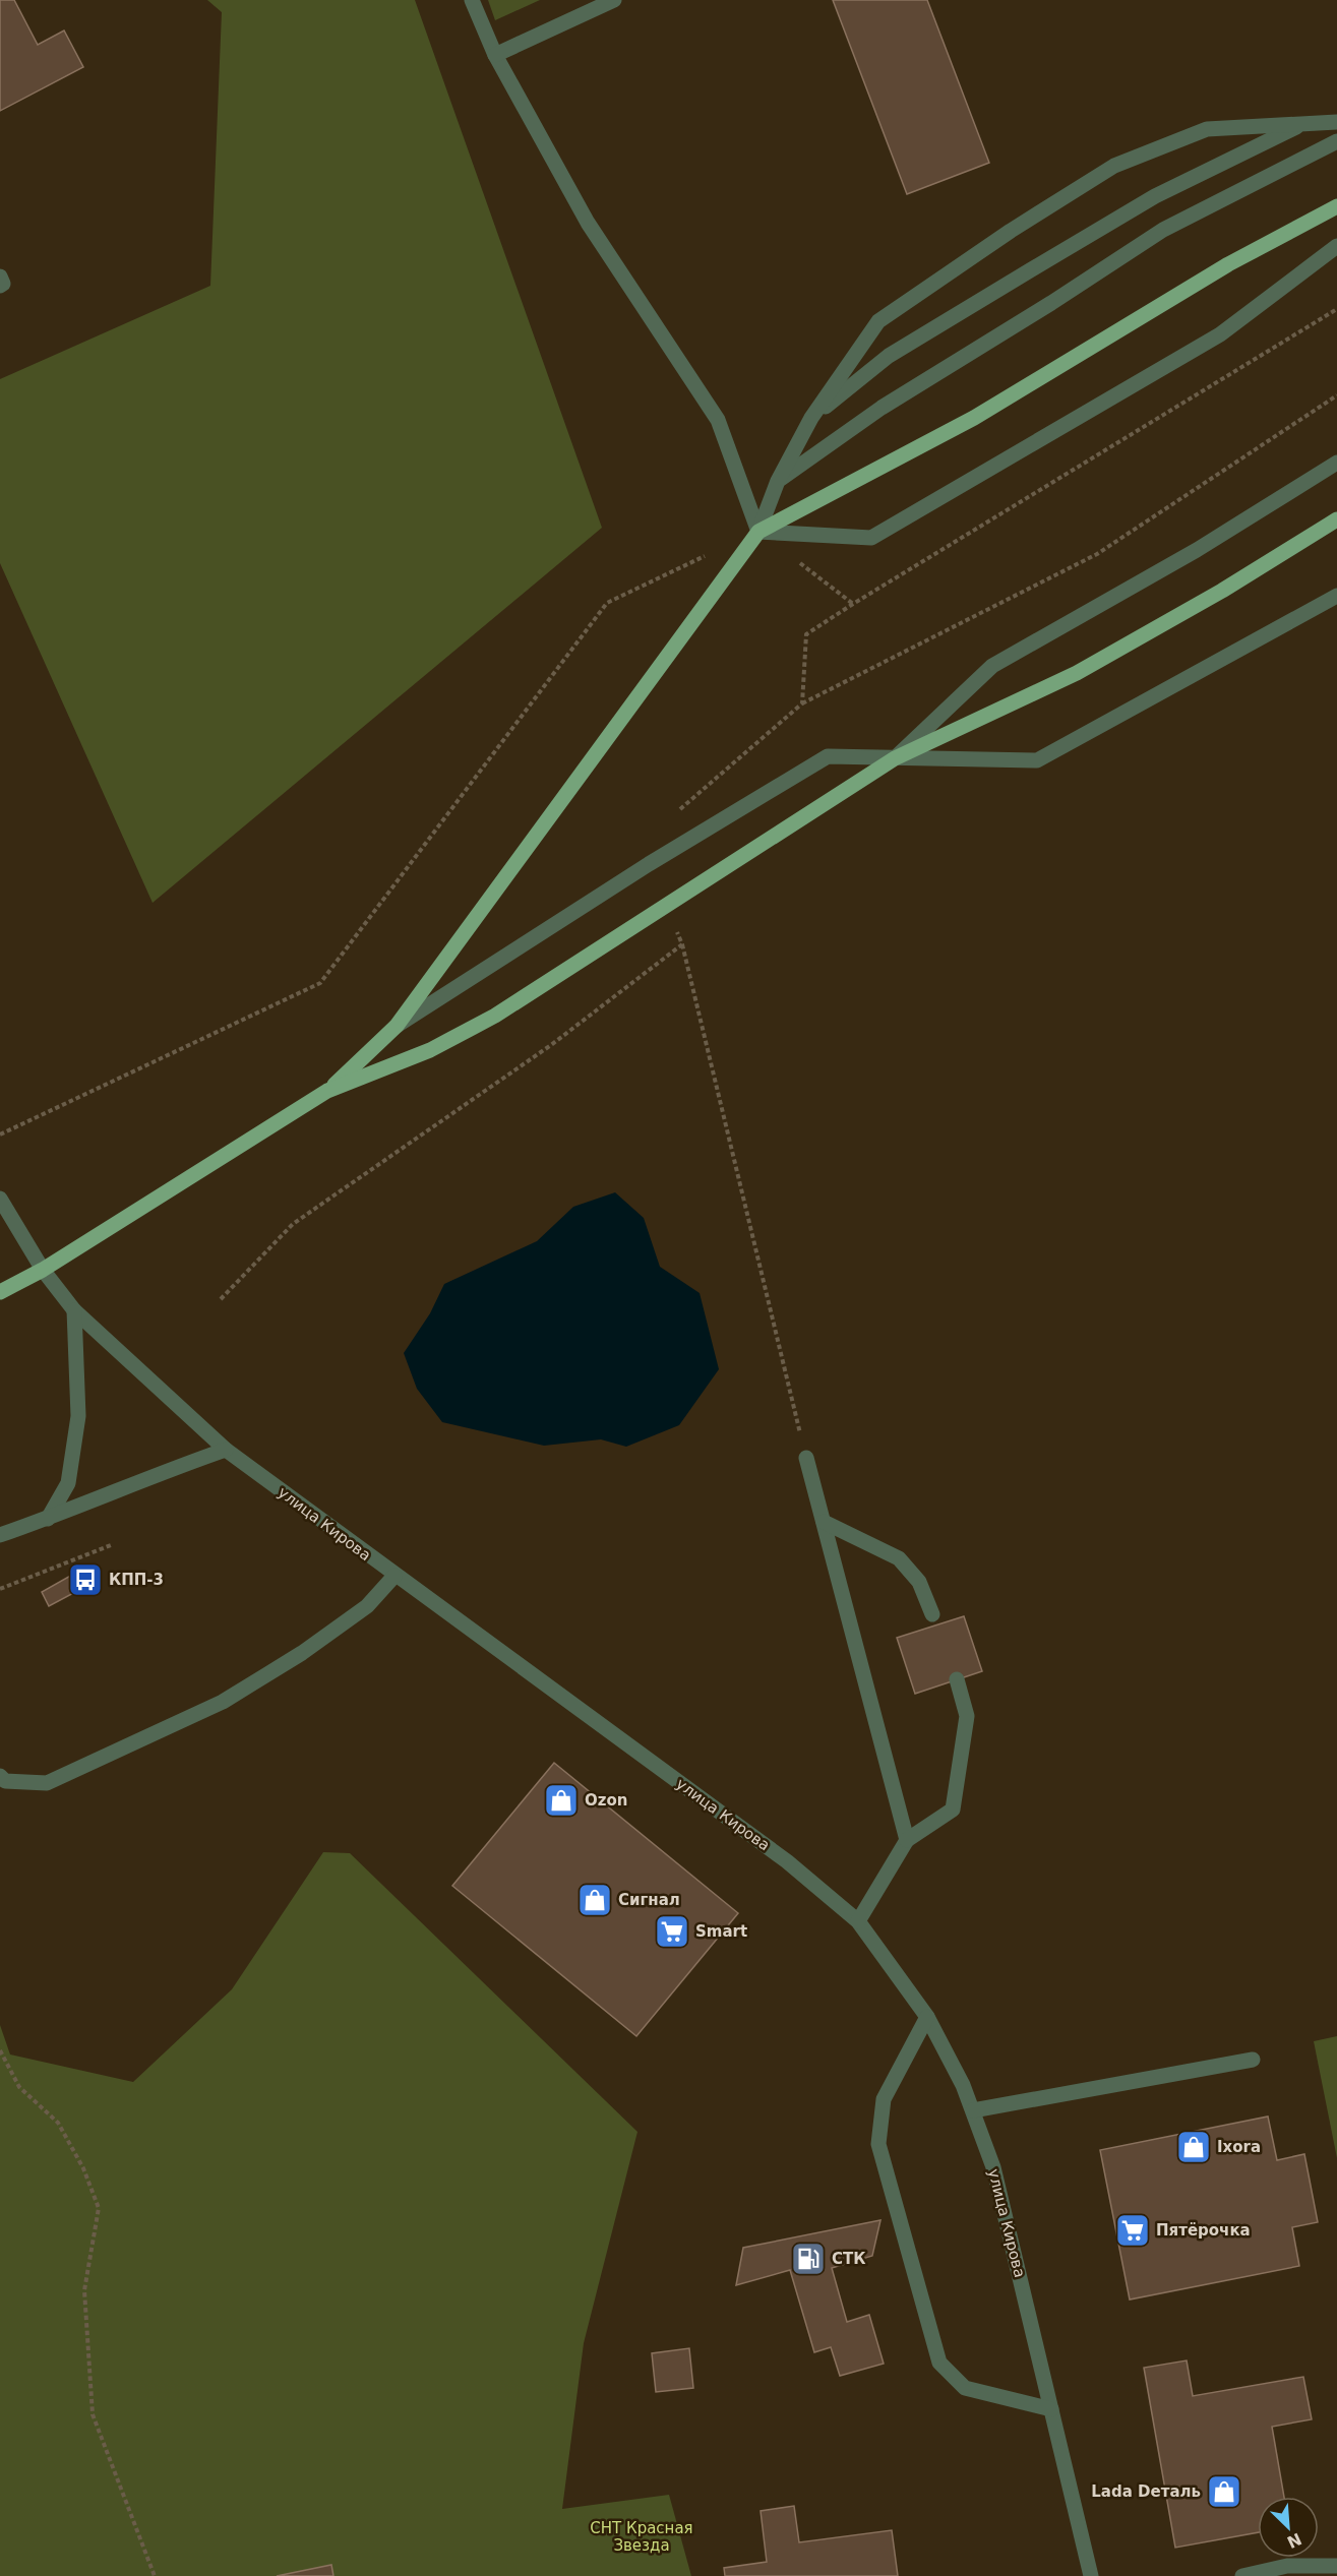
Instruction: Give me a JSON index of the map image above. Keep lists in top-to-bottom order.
{
  "streets": {
    "street": ["улица Кирова"]
  },
  "parks": ["СНТ Красная Звезда"],
  "places": {
    "bus stop": ["КПП-3"],
    "shop": [
      "Ozon",
      "Сигнал",
      "Ixora",
      "Lada Dеталь"
    ],
    "supermarket": ["Smart", "Пятёрочка"],
    "fuel station": ["СТК"]
  },
  "north": "bottom right"
}
